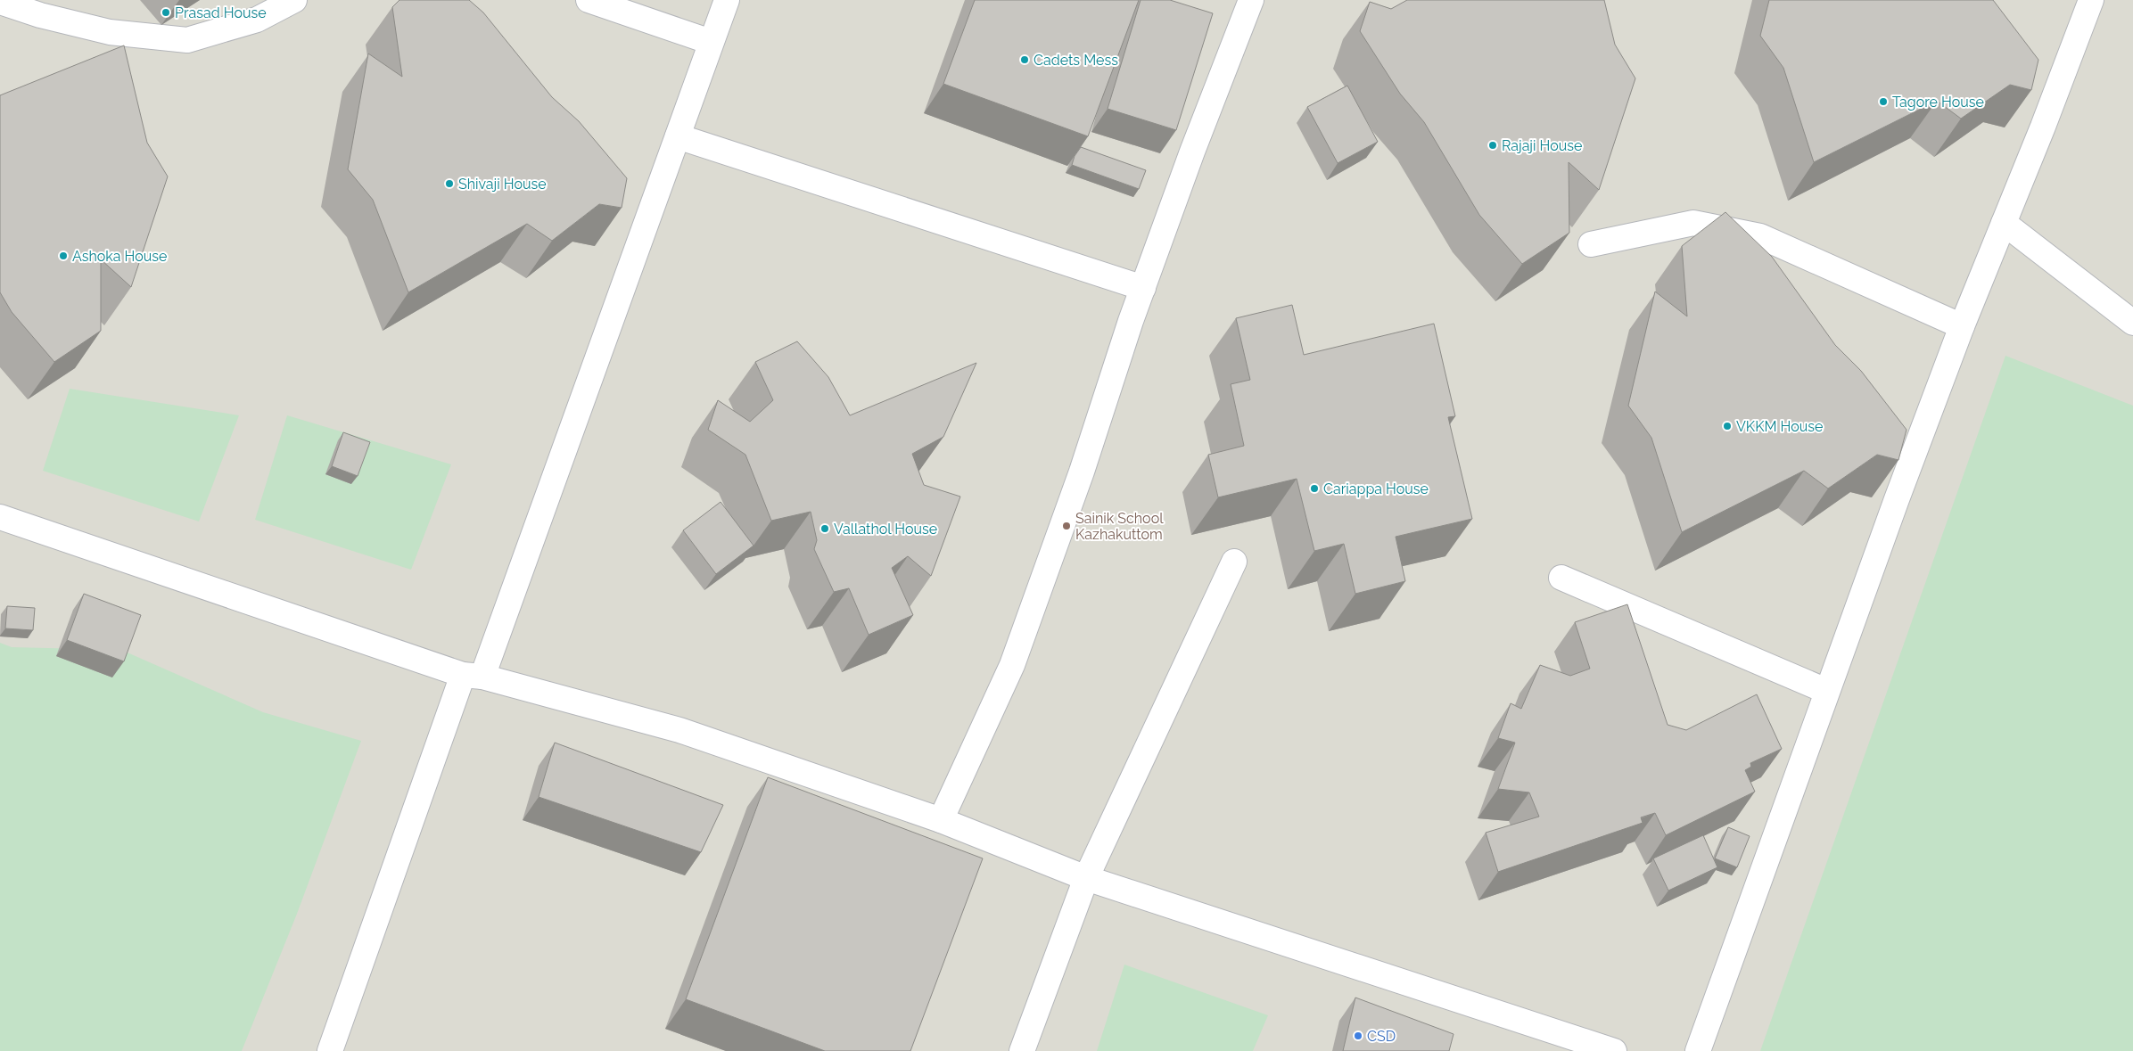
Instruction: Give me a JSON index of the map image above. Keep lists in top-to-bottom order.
{
  "places": [
    "Prasad House",
    "Cadets Mess",
    "Tagore House",
    "Rajaji House",
    "Shivaji House",
    "Ashoka House",
    "VKKM House",
    "Cariappa House",
    "Sainik School Kazhakuttom",
    "Vallathol House",
    "CSD"
  ]
}
